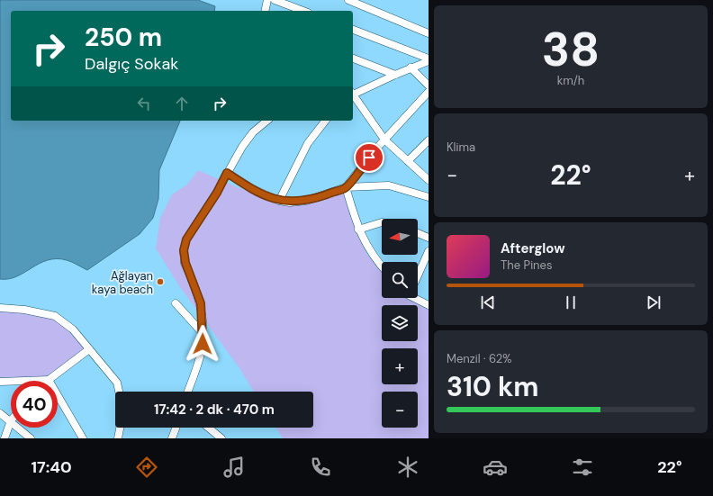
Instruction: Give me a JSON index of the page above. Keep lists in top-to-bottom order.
{
  "places": ["Ağlayan kaya beach"],
  "north": "left",
  "page": {
    "tile": [
      ["38", "km/h"],
      "Klima",
      ["Menzil · 62%", "310 km"]
    ],
    "turn": ["250 m", "Dalgıç Sokak"],
    "heat": ["−", "22°", "+"],
    "map_buttons": ["+", "−"],
    "song": ["Afterglow", "The Pines"],
    "limit": "40",
    "trip": "17:42 · 2 dk · 470 m",
    "tabs": ["17:40", "22°"]
  }
}
